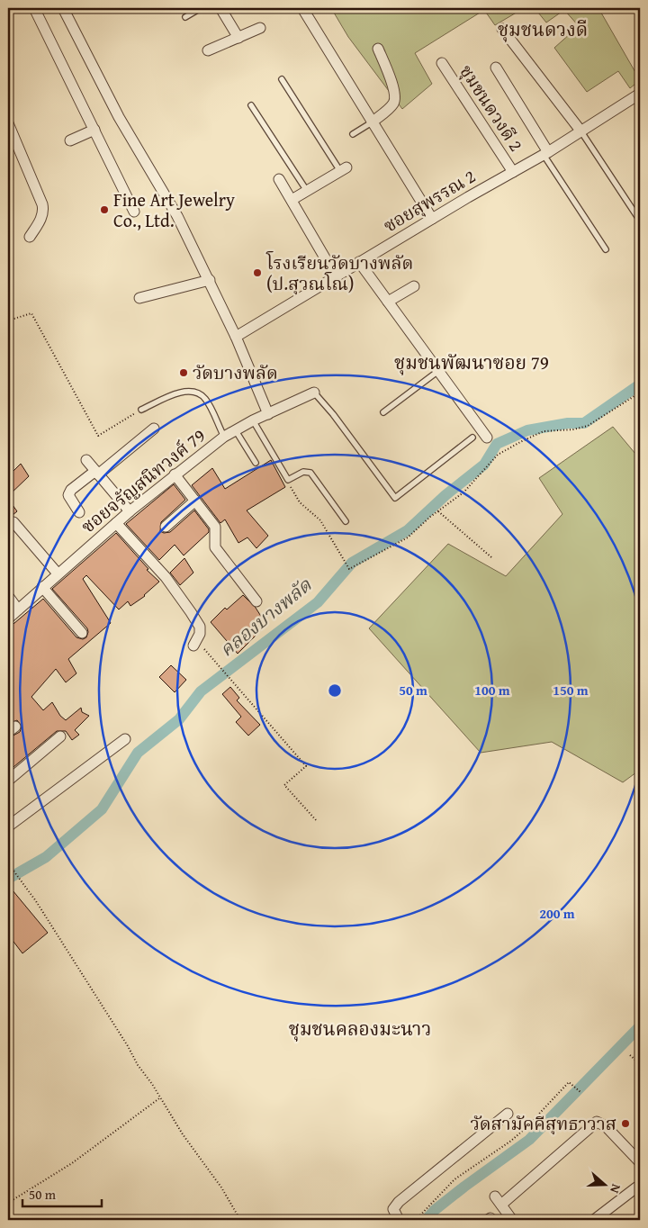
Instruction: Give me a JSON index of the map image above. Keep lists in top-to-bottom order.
{
  "streets": {
    "street": ["ชุมชนดวงดี 2", "ซอยสุพรรณ 2", "ซอยจรัญสนิทวงศ์ 79"]
  },
  "crossings": [
    ["ชุมชนดวงดี 2", "ซอยสุพรรณ 2"]
  ],
  "districts": ["ชุมชนดวงดี", "ชุมชนพัฒนาซอย 79", "ชุมชนคลองมะนาว"],
  "water": ["คลองบางพลัด"],
  "places": [
    "Fine Art Jewelry Co., Ltd.",
    "โรงเรียนวัดบางพลัด (ป.สุวณโณ)",
    "วัดบางพลัด",
    "วัดสามัคคีสุทธาวาส"
  ],
  "scale_bar": "50 m",
  "north": "right",
  "rings": [
    "50 m",
    "100 m",
    "150 m",
    "200 m"
  ]
}
